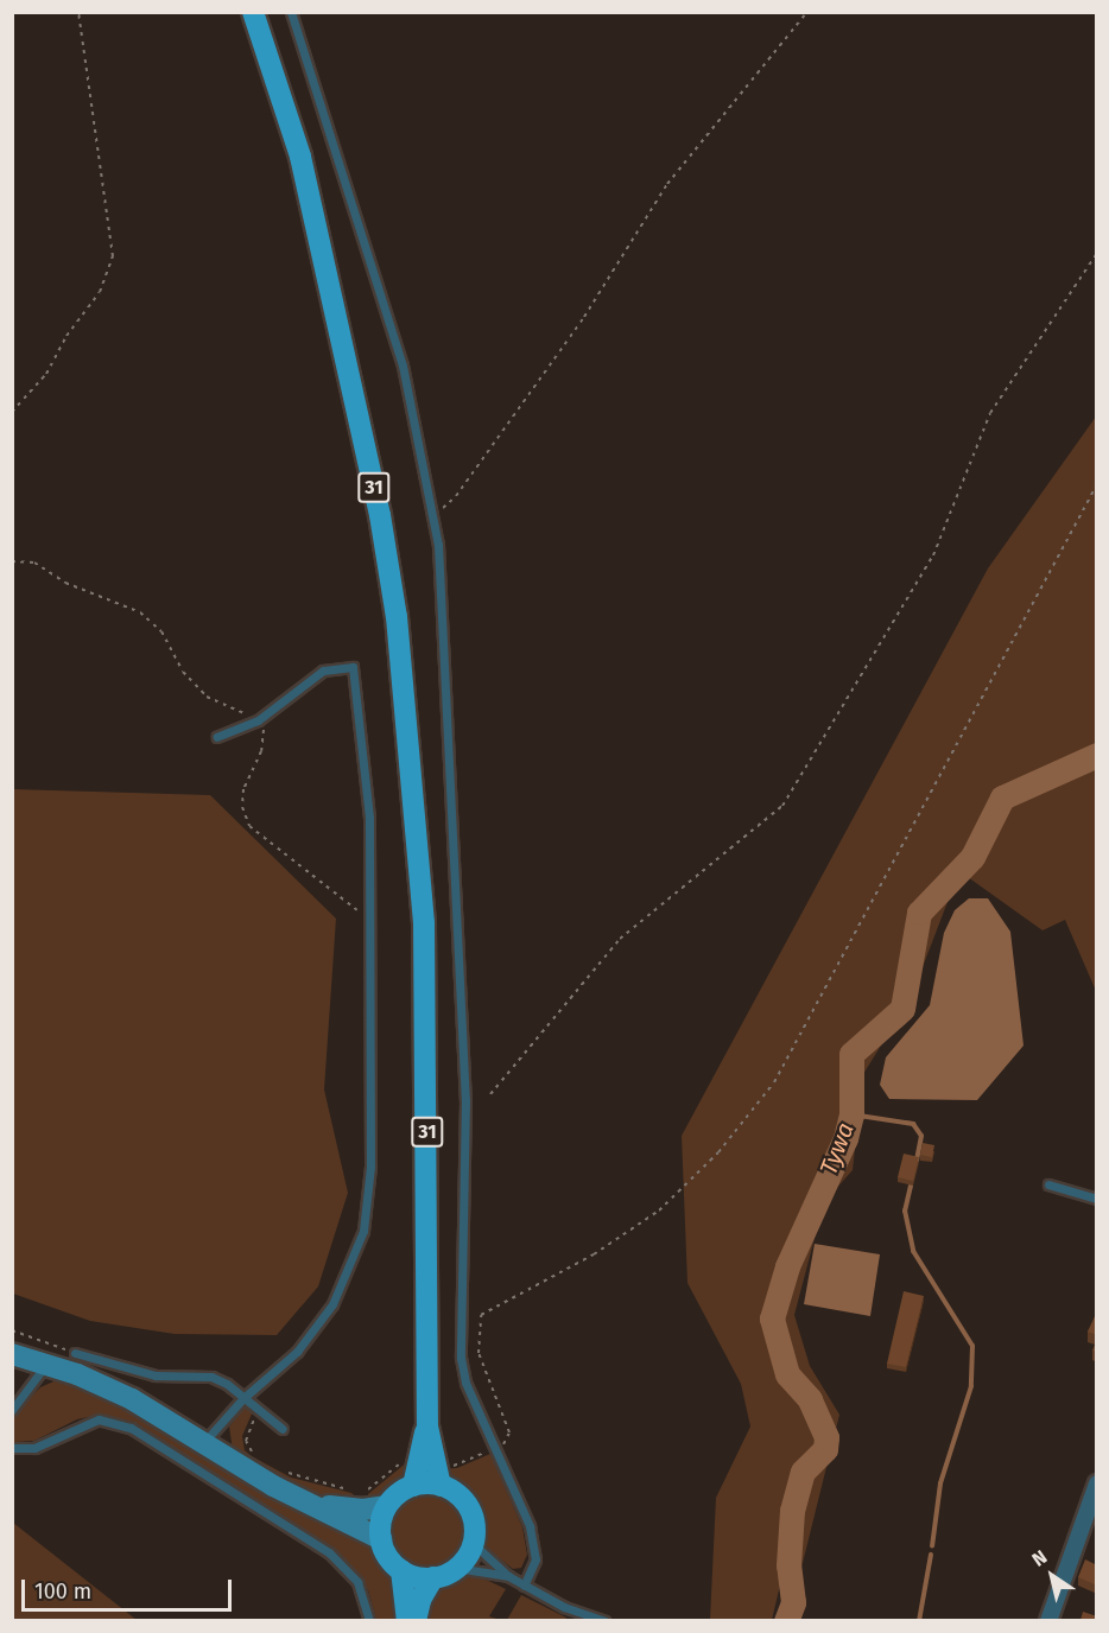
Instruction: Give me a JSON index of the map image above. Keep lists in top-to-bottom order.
{
  "streets": {
    "main road": ["31"]
  },
  "water": ["Tywa"],
  "scale_bar": "100 m",
  "north": "top left"
}
